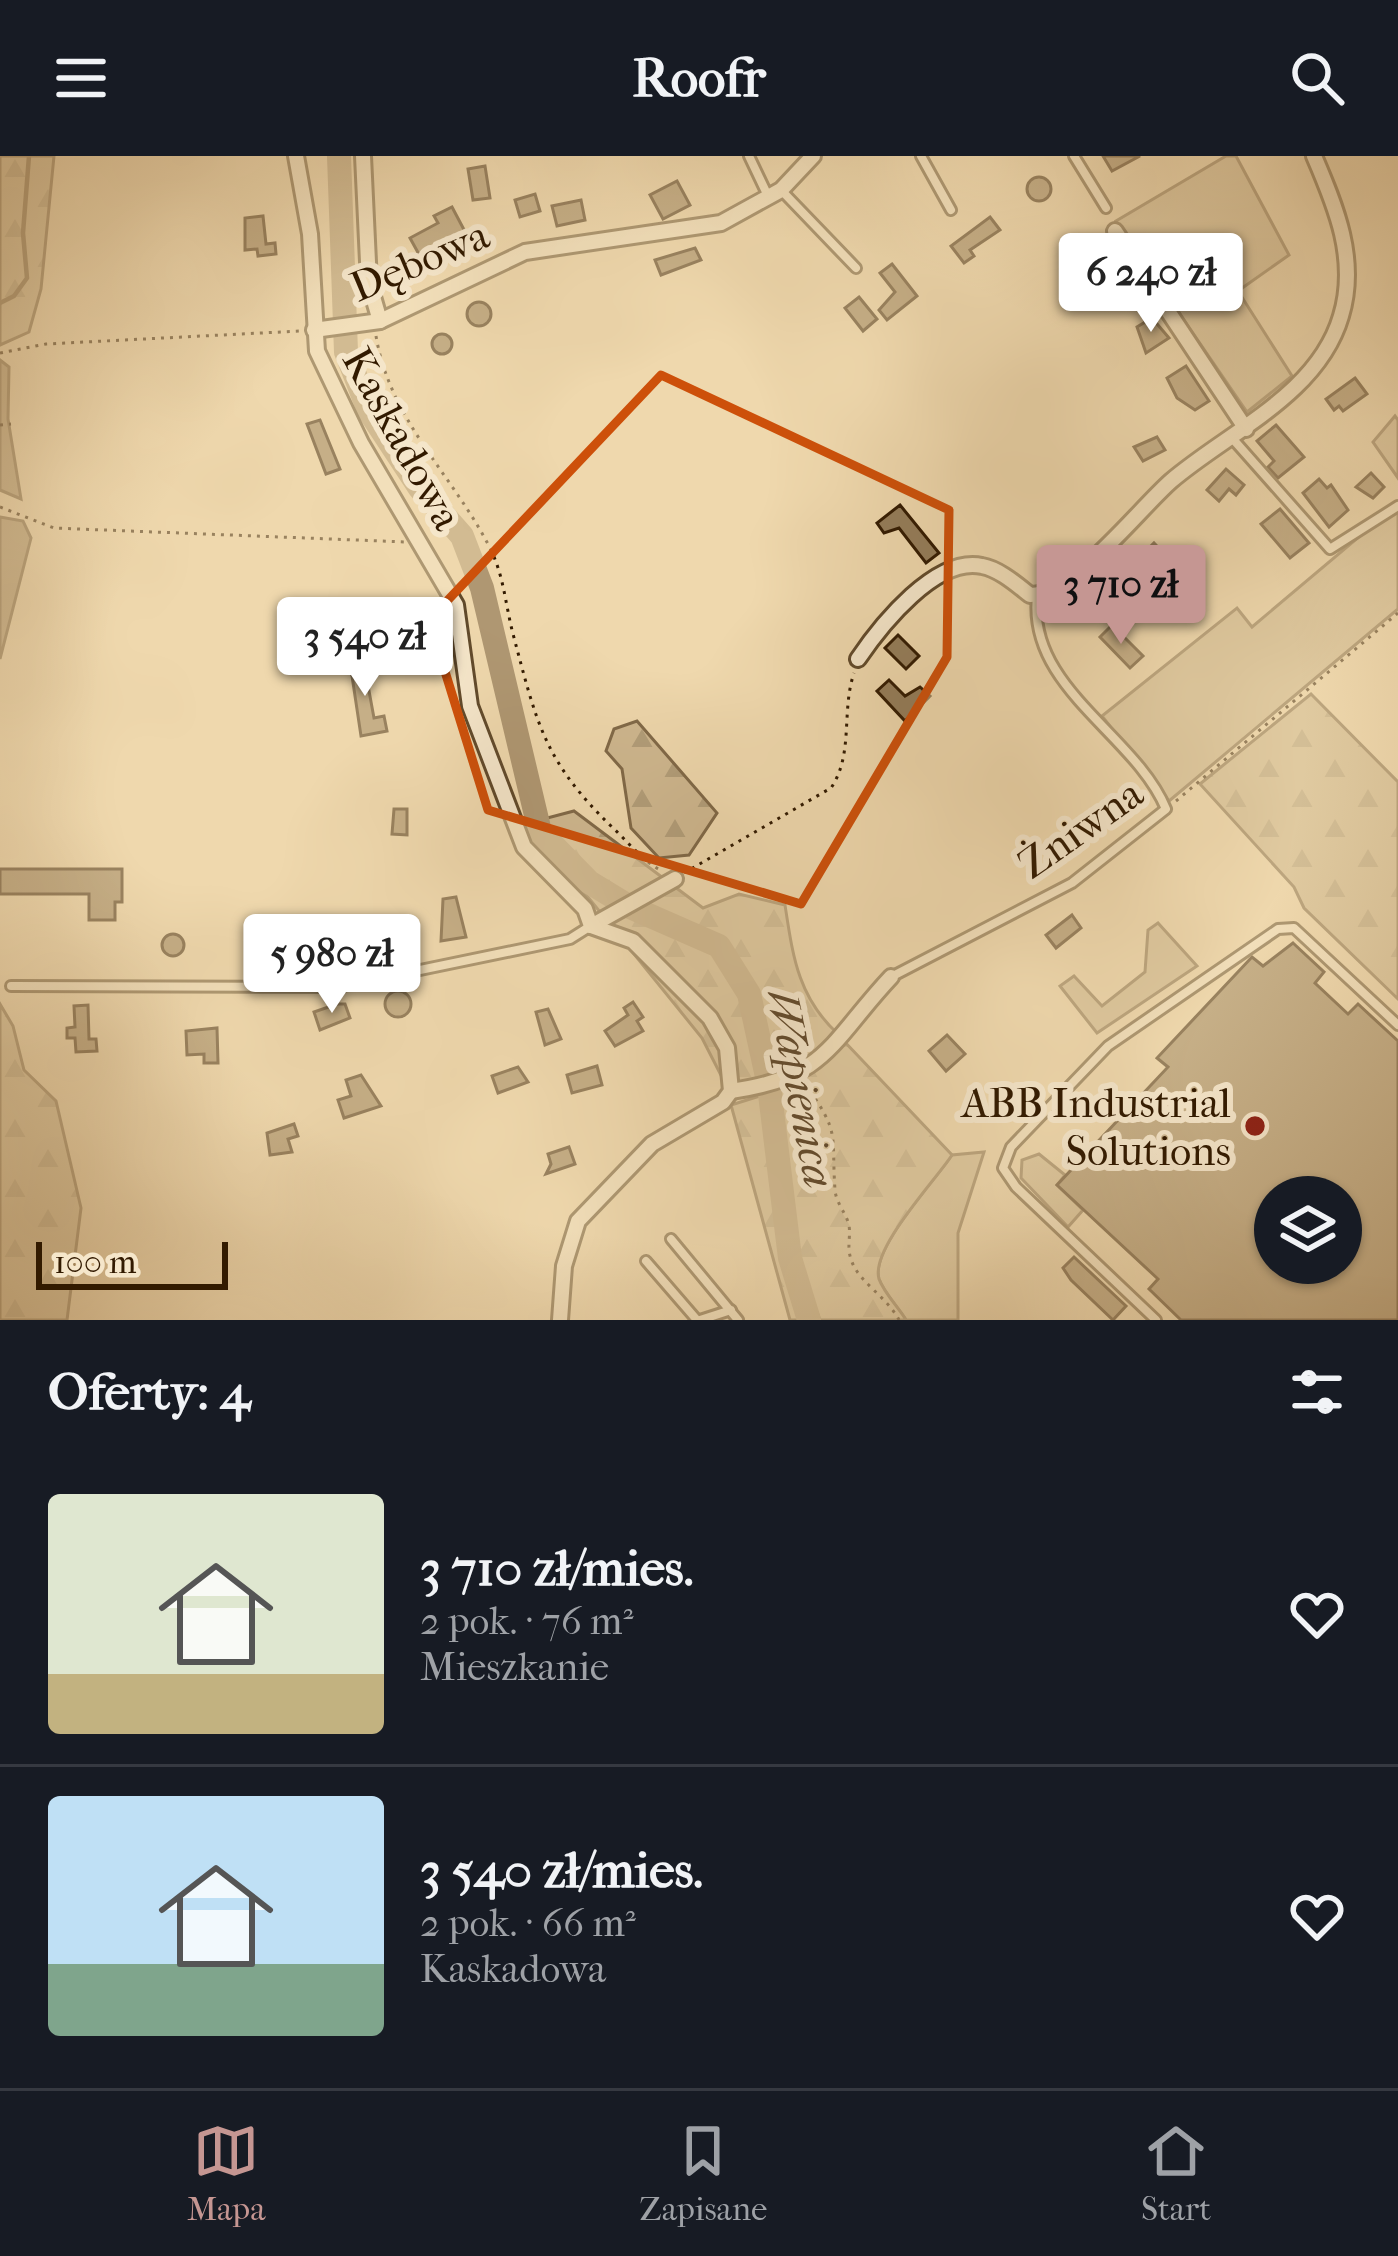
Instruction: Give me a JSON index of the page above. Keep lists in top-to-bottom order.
{
  "streets": {
    "street": ["Dębowa", "Kaskadowa", "Żniwna"]
  },
  "crossings": [
    ["Dębowa", "Kaskadowa"]
  ],
  "water": ["Wapienica"],
  "places": ["ABB Industrial Solutions"],
  "scale_bar": "100 m",
  "page": {
    "header": "Roofr",
    "price": [
      "6 240 zł",
      "3 710 zł",
      "3 540 zł",
      "5 980 zł"
    ],
    "scale": "100 m",
    "heading": "Oferty: 4",
    "list": [
      {
        "name": "3 710 zł/mies.",
        "note": "2 pok. · 76 m² · Mieszkanie"
      },
      {
        "name": "3 540 zł/mies.",
        "note": "2 pok. · 66 m² · Kaskadowa"
      }
    ],
    "tabs": ["Mapa", "Zapisane", "Start"]
  }
}
